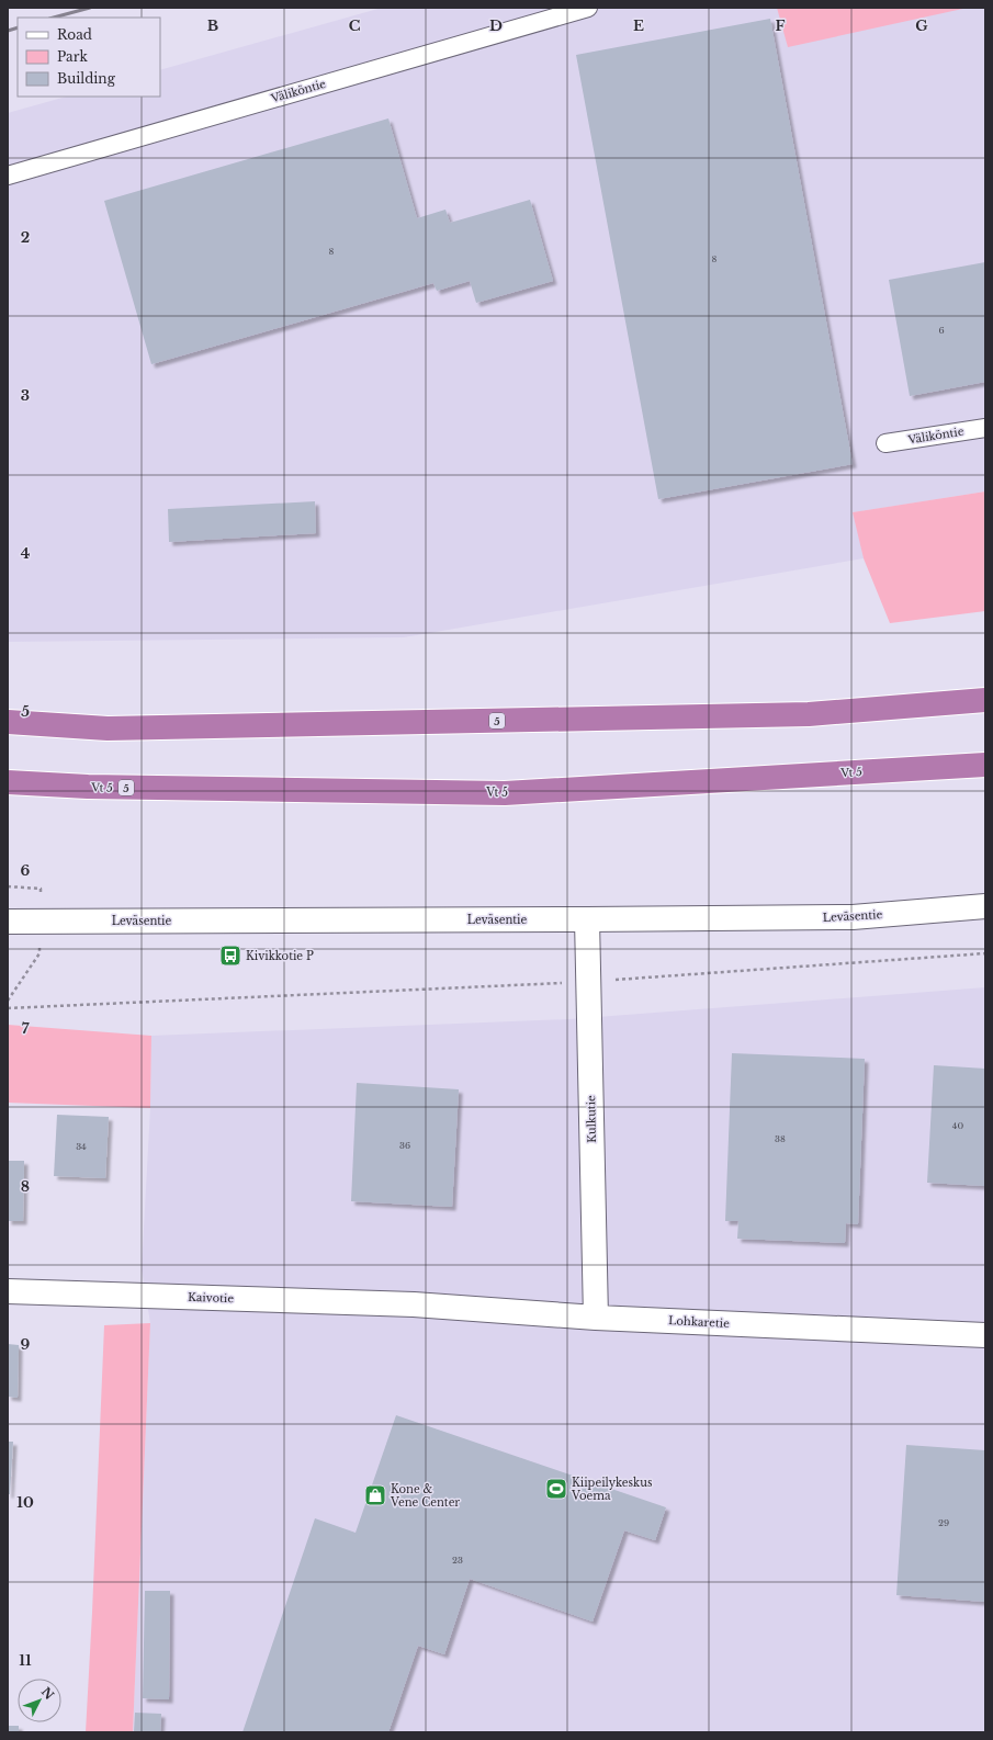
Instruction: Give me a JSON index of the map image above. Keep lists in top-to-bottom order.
{
  "streets": {
    "highway": ["5", "Vt 5"],
    "street": [
      "Leväsentie",
      "Kulkutie",
      "Kaivotie",
      "Lohkaretie"
    ],
    "lane": ["Väliköntie"]
  },
  "crossings": [
    ["Leväsentie", "Kulkutie"],
    ["Kulkutie", "Lohkaretie"],
    ["Kaivotie", "Lohkaretie"]
  ],
  "places": {
    "bus stop": ["Kivikkotie P"],
    "sports": ["Kiipeilykeskus Voema"],
    "shop": ["Kone & Vene Center"]
  },
  "house_numbers": [
    "8",
    "8",
    "6",
    "40",
    "38",
    "36",
    "34",
    "29",
    "23"
  ],
  "legend": ["Road", "Park", "Building"],
  "north": "top right",
  "grid": {
    "columns": [
      "B",
      "C",
      "D",
      "E",
      "F",
      "G"
    ],
    "rows": [
      "2",
      "3",
      "4",
      "5",
      "6",
      "7",
      "8",
      "9",
      "10",
      "11"
    ]
  }
}
